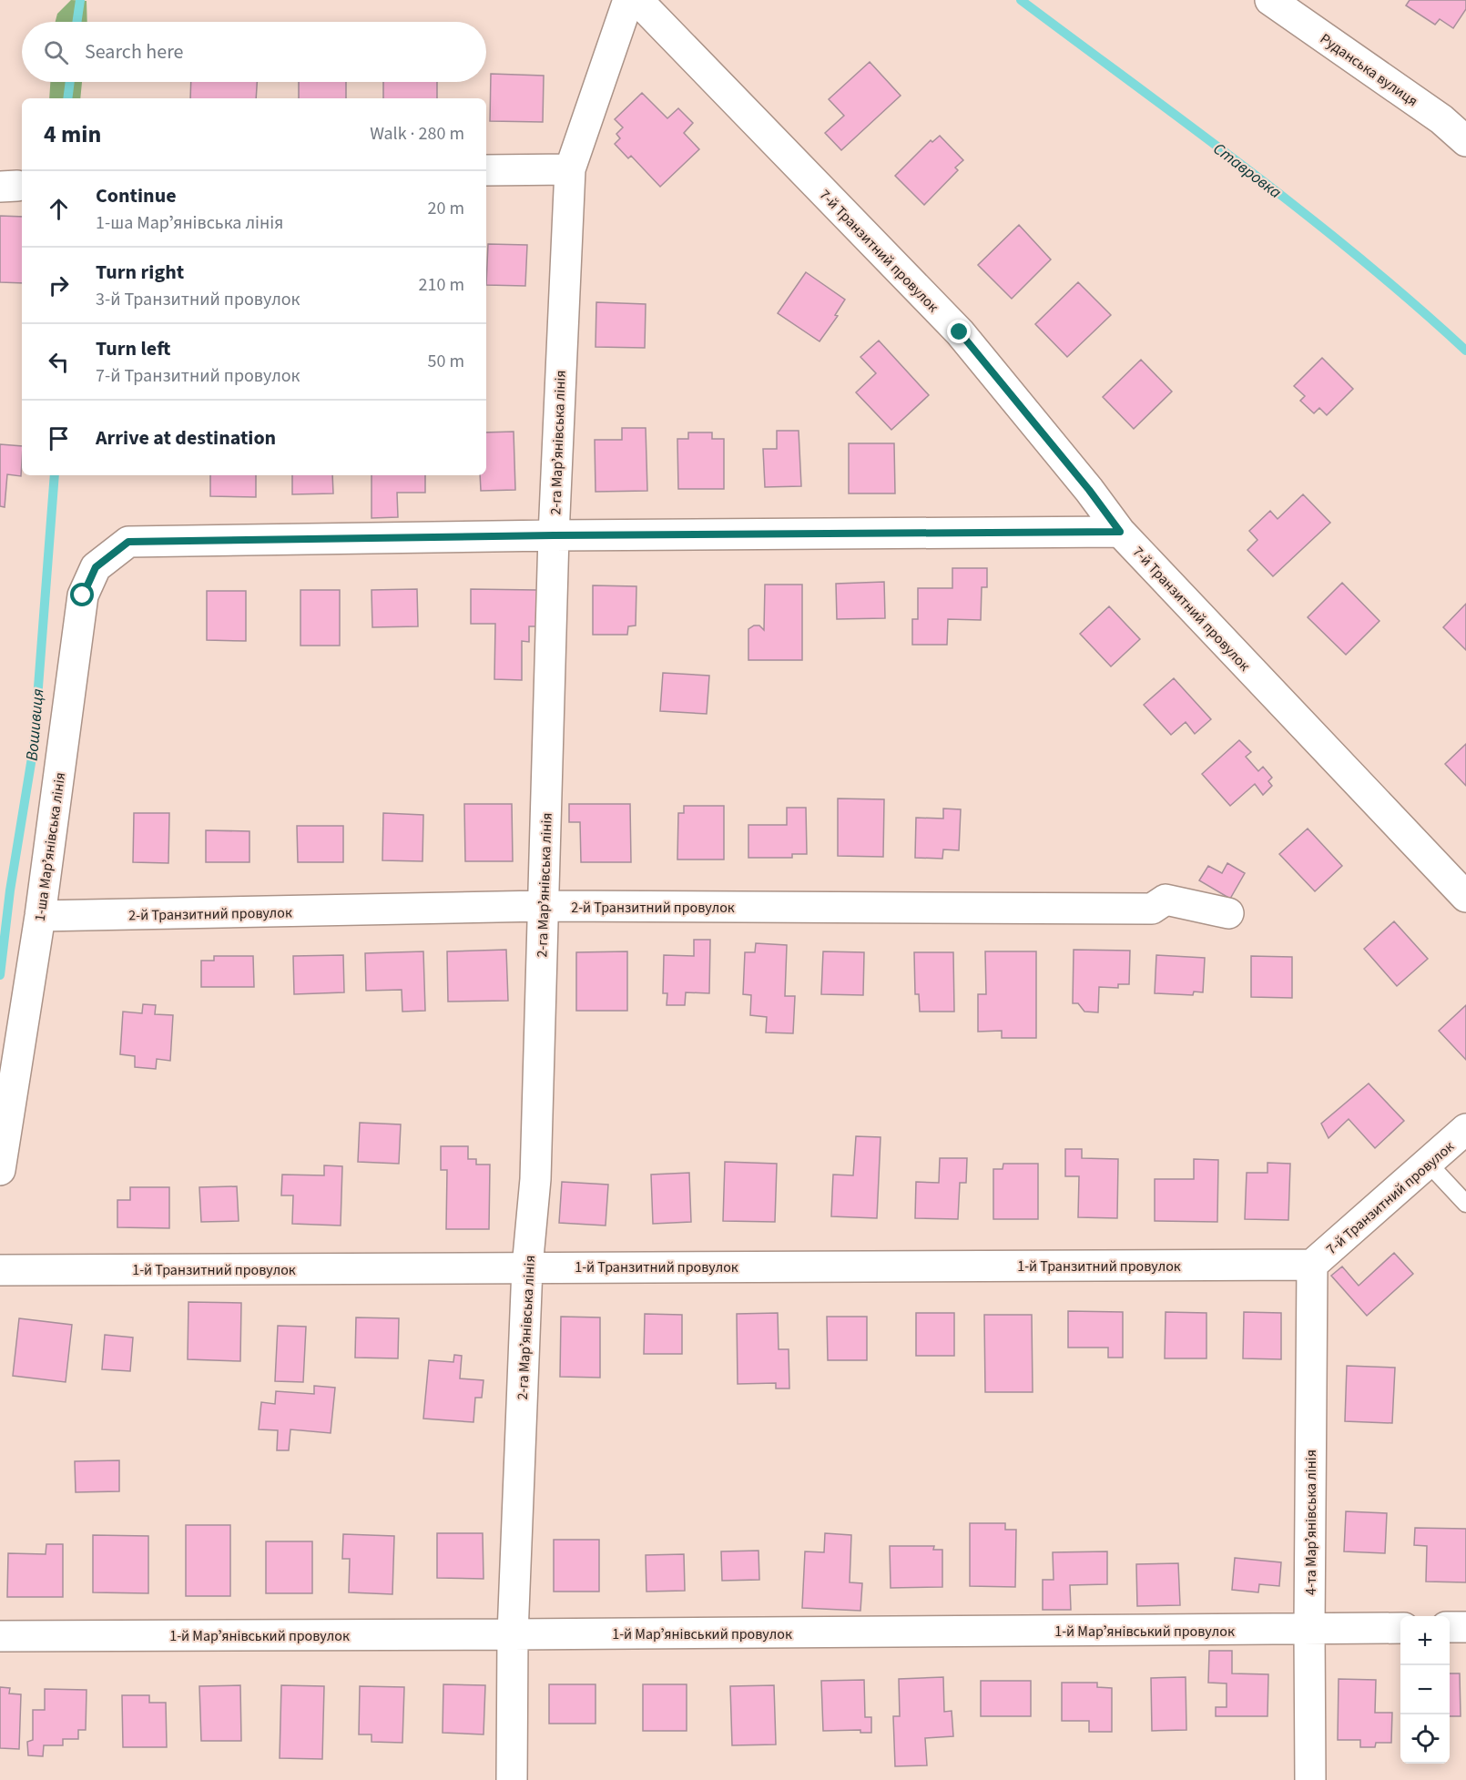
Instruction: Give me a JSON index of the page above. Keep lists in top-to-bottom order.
{
  "streets": {
    "street": [
      "Руданська вулиця",
      "7-й Транзитний провулок",
      "2-га Марʼянівська лінія",
      "1-ша Марʼянівська лінія",
      "2-й Транзитний провулок",
      "1-й Транзитний провулок",
      "4-та Марʼянівська лінія",
      "1-й Марʼянівський провулок"
    ]
  },
  "crossings": [
    ["7-й Транзитний провулок", "1-й Транзитний провулок"],
    ["7-й Транзитний провулок", "4-та Марʼянівська лінія"],
    ["2-га Марʼянівська лінія", "1-ша Марʼянівська лінія"],
    ["2-га Марʼянівська лінія", "2-й Транзитний провулок"],
    ["2-га Марʼянівська лінія", "1-й Транзитний провулок"],
    ["2-га Марʼянівська лінія", "1-й Марʼянівський провулок"],
    ["1-ша Марʼянівська лінія", "2-й Транзитний провулок"],
    ["1-й Транзитний провулок", "4-та Марʼянівська лінія"],
    ["4-та Марʼянівська лінія", "1-й Марʼянівський провулок"]
  ],
  "water": ["Ставровка", "Вошивиця"],
  "page": {
    "search": "Search here",
    "heading": ["4 min", "Walk · 280 m"],
    "list": [
      ["Continue", "1-ша Марʼянівська лінія", "20 m"],
      ["Turn right", "3-й Транзитний провулок", "210 m"],
      ["Turn left", "7-й Транзитний провулок", "50 m"],
      "Arrive at destination"
    ],
    "map_buttons": ["+", "−"]
  }
}
